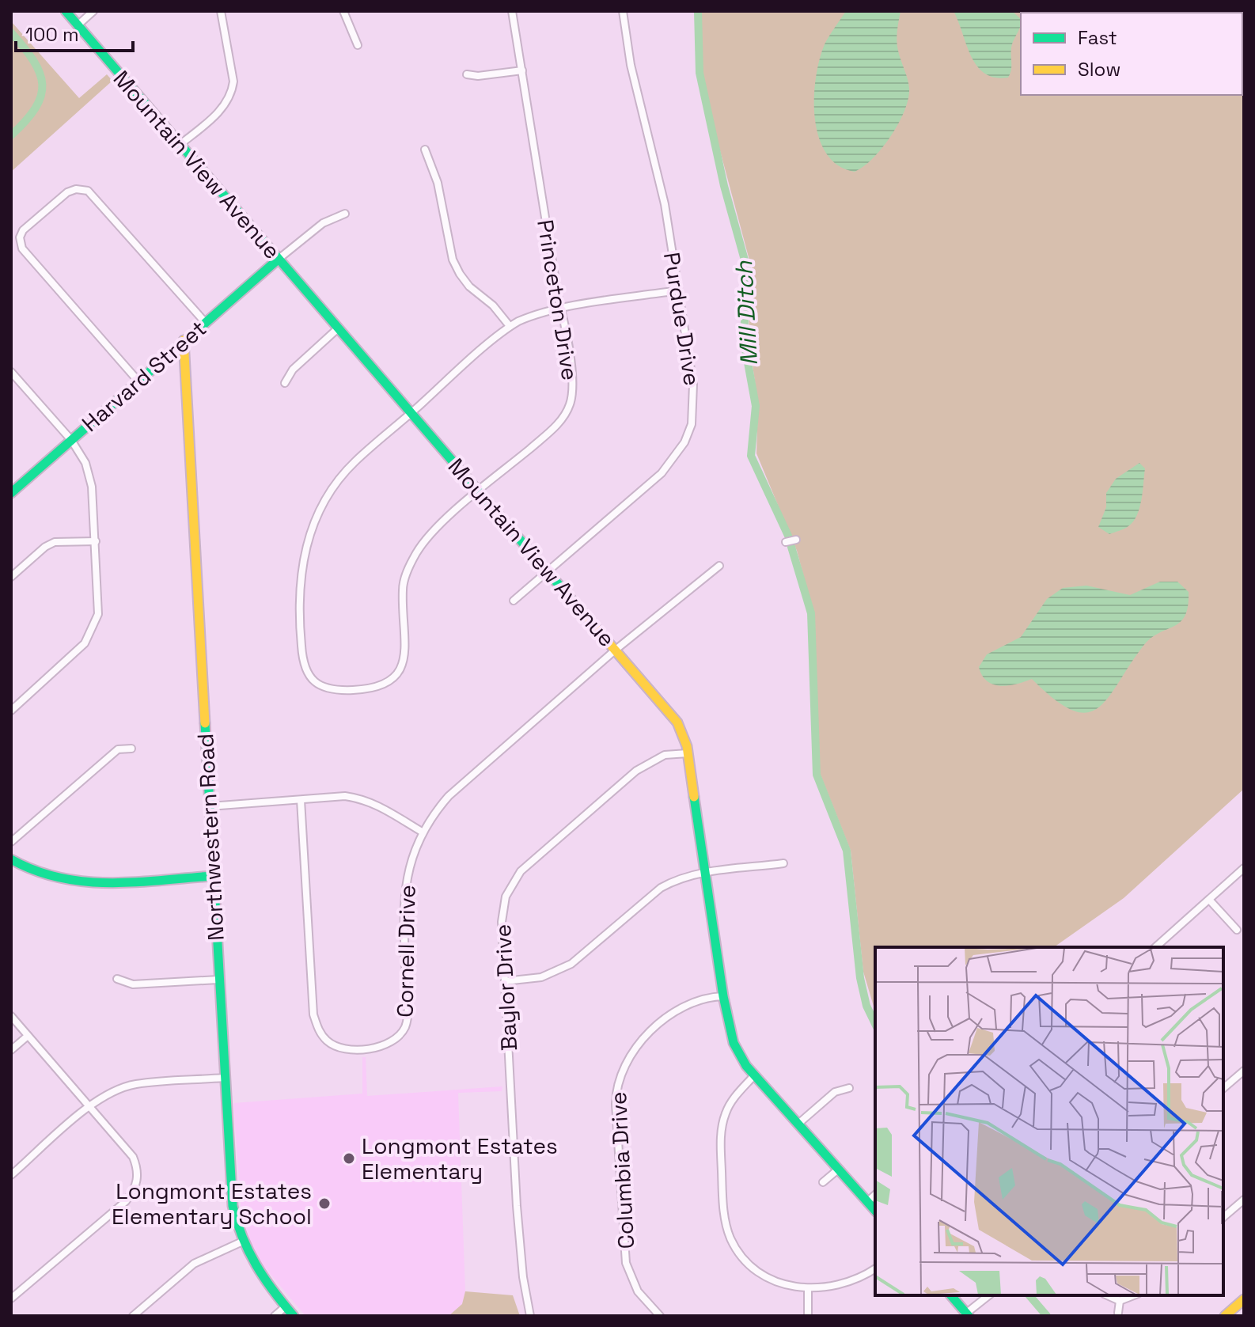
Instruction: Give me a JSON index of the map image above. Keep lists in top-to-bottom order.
{
  "streets": {
    "street": [
      "Mountain View Avenue",
      "Princeton Drive",
      "Purdue Drive",
      "Harvard Street",
      "Northwestern Road",
      "Cornell Drive",
      "Baylor Drive",
      "Columbia Drive"
    ]
  },
  "crossings": [
    ["Mountain View Avenue", "Princeton Drive"],
    ["Mountain View Avenue", "Purdue Drive"],
    ["Mountain View Avenue", "Harvard Street"],
    ["Mountain View Avenue", "Cornell Drive"],
    ["Mountain View Avenue", "Baylor Drive"],
    ["Mountain View Avenue", "Columbia Drive"],
    ["Princeton Drive", "Purdue Drive"],
    ["Harvard Street", "Northwestern Road"]
  ],
  "water": ["Mill Ditch"],
  "places": ["Longmont Estates Elementary", "Longmont Estates Elementary School"],
  "legend": ["Fast", "Slow"],
  "scale_bar": "100 m"
}
